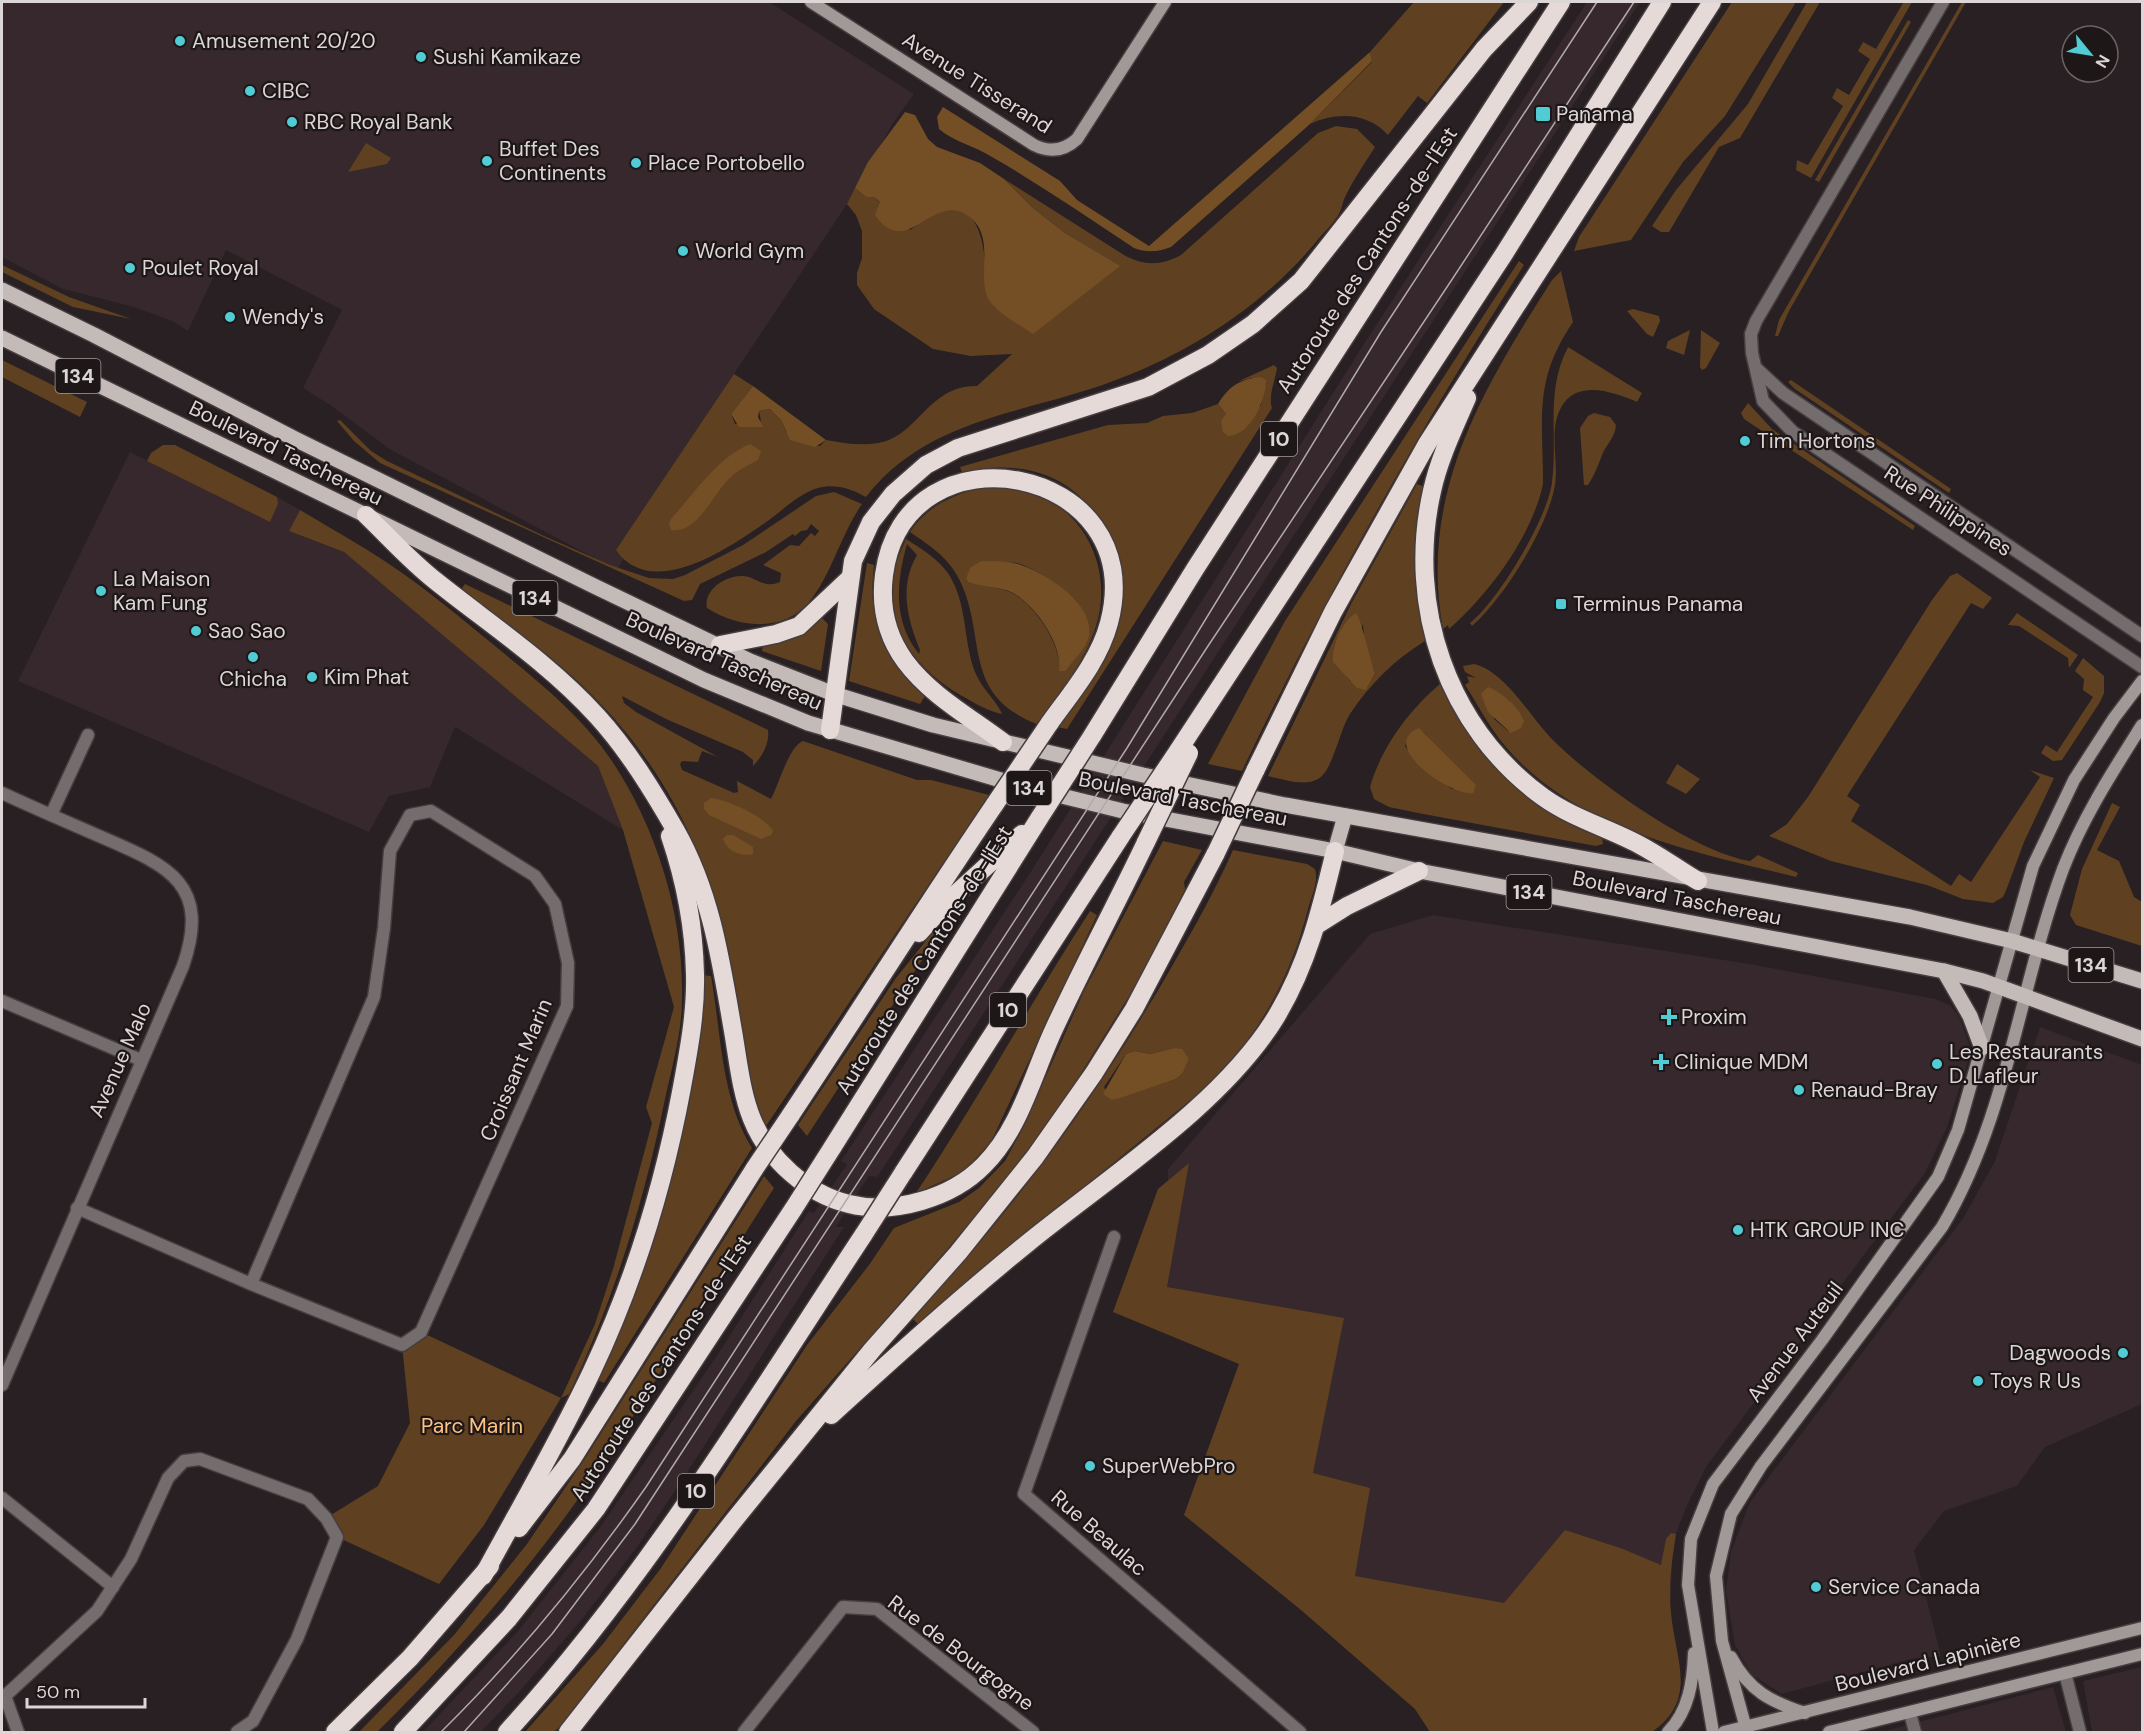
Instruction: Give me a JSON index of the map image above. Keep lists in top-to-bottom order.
{
  "streets": {
    "highway": ["Autoroute des Cantons-de-l'Est", "10"],
    "main road": [
      "Avenue Tisserand",
      "134",
      "Boulevard Taschereau",
      "Avenue Auteuil",
      "Boulevard Lapinière"
    ],
    "street": [
      "Rue Philippines",
      "Avenue Malo",
      "Croissant Marin",
      "Rue Beaulac",
      "Rue de Bourgogne"
    ]
  },
  "crossings": [
    ["Boulevard Taschereau", "Avenue Auteuil"],
    ["Avenue Malo", "Croissant Marin"]
  ],
  "parks": ["Parc Marin"],
  "places": {
    "other": [
      "Amusement 20/20",
      "Sushi Kamikaze",
      "CIBC",
      "RBC Royal Bank",
      "Buffet Des Continents",
      "Place Portobello",
      "World Gym",
      "Poulet Royal",
      "Wendy's",
      "Tim Hortons",
      "La Maison Kam Fung",
      "Sao Sao",
      "Chicha",
      "Kim Phat",
      "Les Restaurants D. Lafleur",
      "Renaud-Bray",
      "HTK GROUP INC",
      "Dagwoods",
      "Toys R Us",
      "SuperWebPro",
      "Service Canada"
    ],
    "transit": ["Panama", "Terminus Panama"],
    "health": ["Proxim", "Clinique MDM"]
  },
  "scale_bar": "50 m",
  "north": "bottom right"
}
